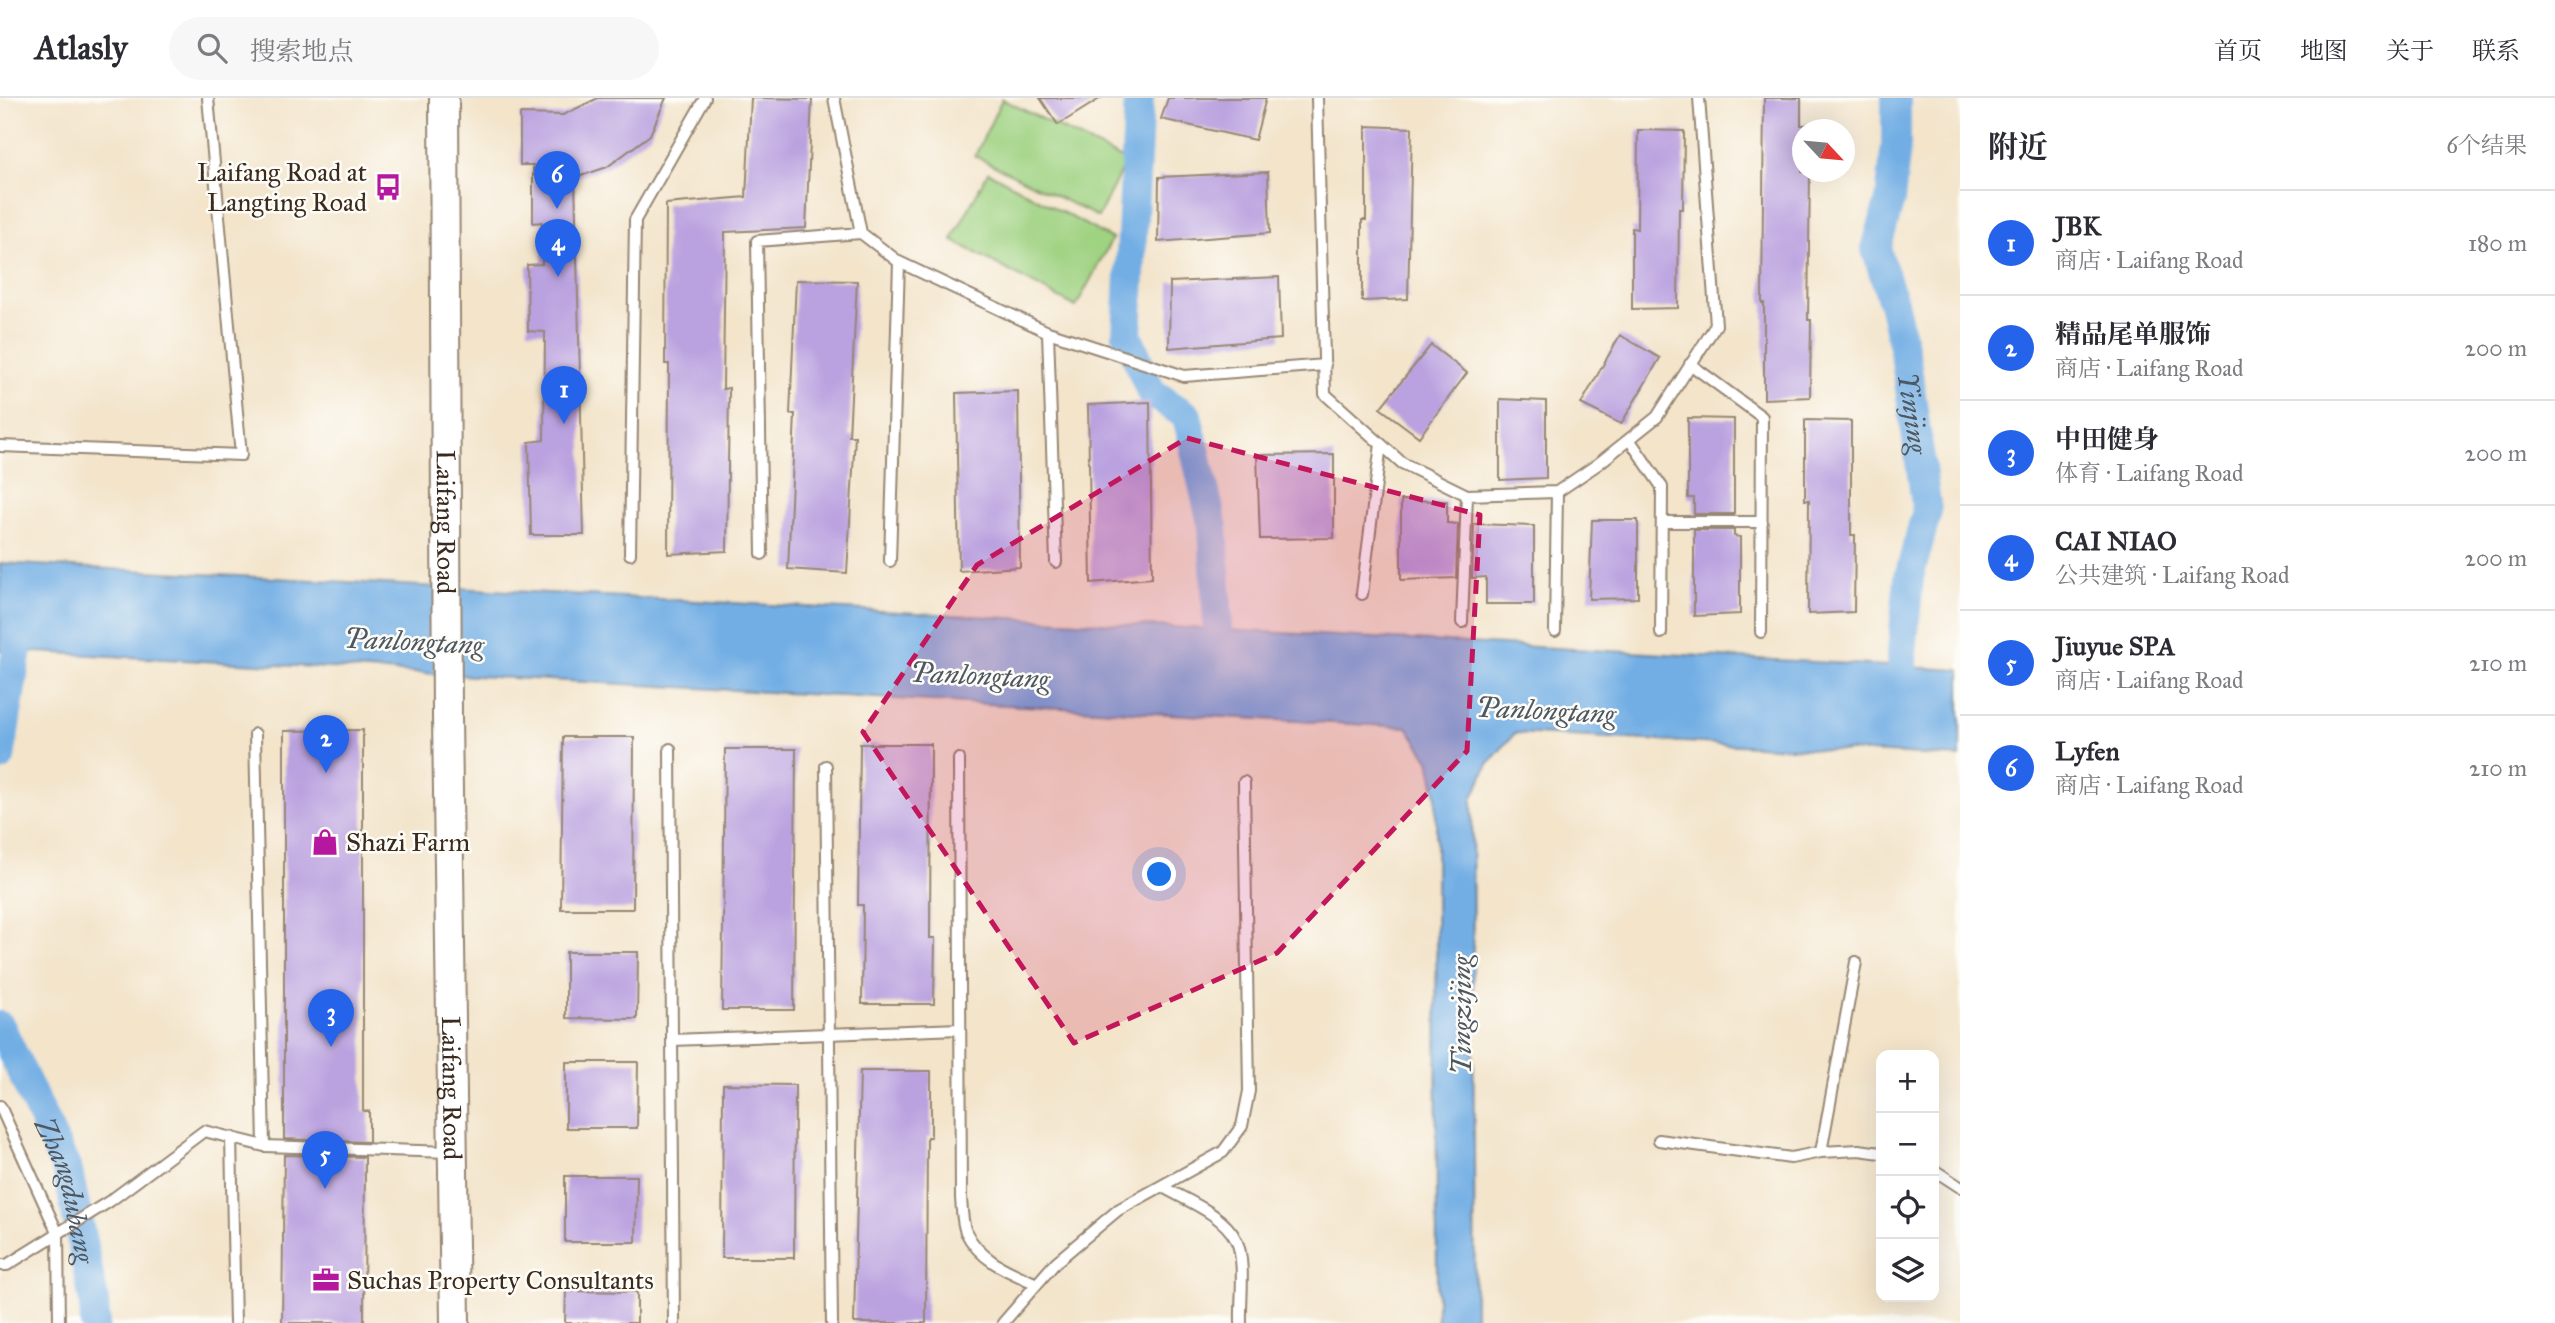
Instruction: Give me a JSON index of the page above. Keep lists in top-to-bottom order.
{
  "streets": {
    "street": ["Laifang Road"]
  },
  "water": [
    "Yinjing",
    "Panlongtang",
    "Tingzijing",
    "Zhangdubang"
  ],
  "places": {
    "bus stop": ["Laifang Road at Langting Road"],
    "shop": ["Shazi Farm"],
    "office": ["Suchas Property Consultants"]
  },
  "north": "bottom right",
  "page": {
    "header": "Atlasly",
    "search": "搜索地点",
    "nav": [
      "首页",
      "地图",
      "关于",
      "联系"
    ],
    "heading": ["附近", "6个结果"],
    "pins": [
      "6",
      "4",
      "1",
      "2",
      "3",
      "5"
    ],
    "list": [
      {
        "mark": "1",
        "name": "JBK",
        "note": "商店 · Laifang Road",
        "value": "180 m"
      },
      {
        "mark": "2",
        "name": "精品尾单服饰",
        "note": "商店 · Laifang Road",
        "value": "200 m"
      },
      {
        "mark": "3",
        "name": "中田健身",
        "note": "体育 · Laifang Road",
        "value": "200 m"
      },
      {
        "mark": "4",
        "name": "CAI NIAO",
        "note": "公共建筑 · Laifang Road",
        "value": "200 m"
      },
      {
        "mark": "5",
        "name": "Jiuyue SPA",
        "note": "商店 · Laifang Road",
        "value": "210 m"
      },
      {
        "mark": "6",
        "name": "Lyfen",
        "note": "商店 · Laifang Road",
        "value": "210 m"
      }
    ],
    "map_buttons": ["+", "−"]
  }
}
